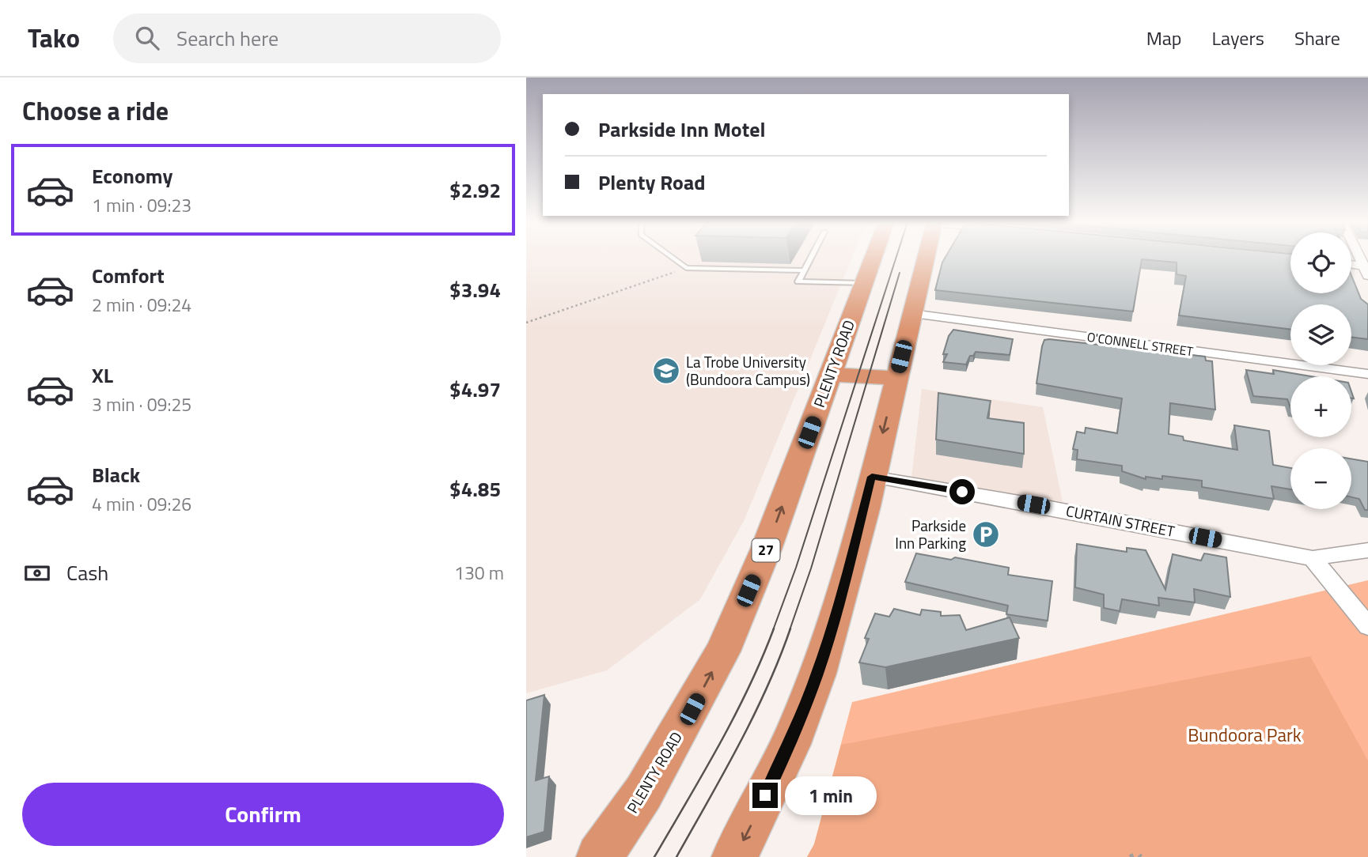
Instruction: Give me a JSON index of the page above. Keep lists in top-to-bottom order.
{
  "streets": {
    "highway": ["PLENTY ROAD", "27"],
    "street": ["O'CONNELL STREET", "CURTAIN STREET"]
  },
  "parks": ["Bundoora Park"],
  "places": {
    "school or university": ["La Trobe University (Bundoora Campus)"],
    "parking": ["Parkside Inn Parking"]
  },
  "page": {
    "header": "Tako",
    "search": "Search here",
    "nav": ["Map", "Layers", "Share"],
    "heading": "Choose a ride",
    "banner": ["Parkside Inn Motel", "Plenty Road"],
    "list": [
      {
        "name": "Economy",
        "note": "1 min · 09:23",
        "value": "$2.92"
      },
      {
        "name": "Comfort",
        "note": "2 min · 09:24",
        "value": "$3.94"
      },
      {
        "name": "XL",
        "note": "3 min · 09:25",
        "value": "$4.97"
      },
      {
        "name": "Black",
        "note": "4 min · 09:26",
        "value": "$4.85"
      }
    ],
    "map_buttons": ["+", "−"],
    "pay": ["Cash", "130 m"],
    "buttons": "Confirm",
    "bubble": "1 min"
  }
}
